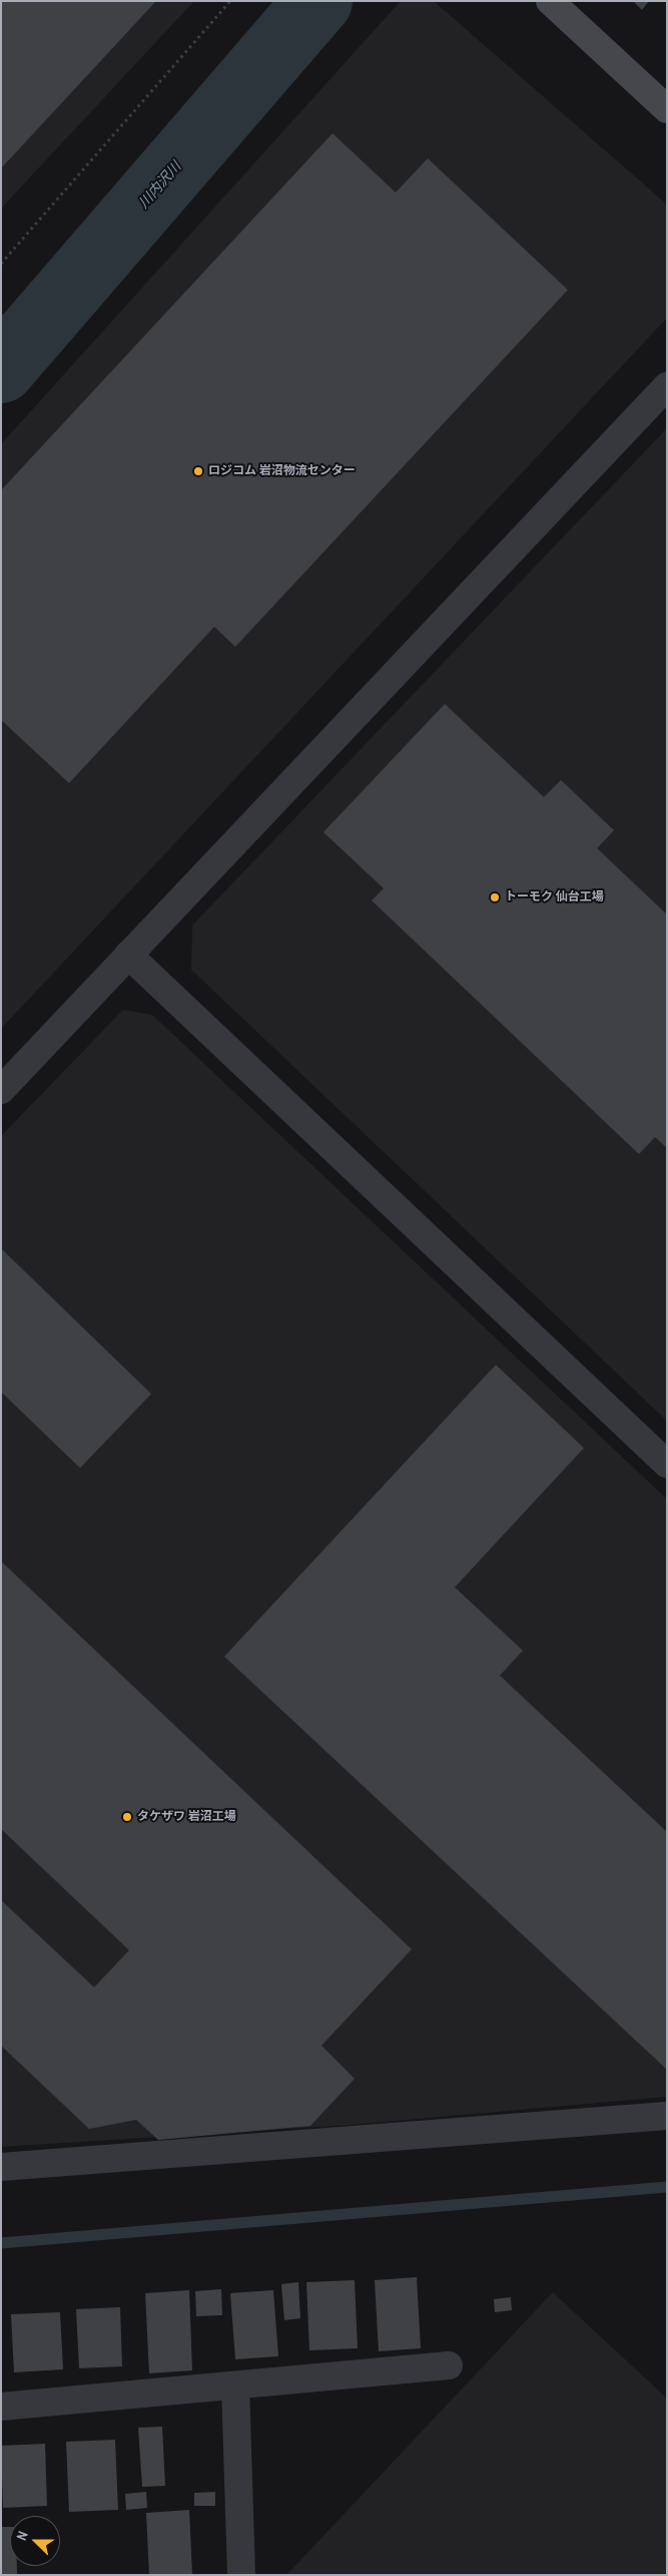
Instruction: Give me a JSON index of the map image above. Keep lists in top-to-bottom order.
{
  "water": ["川内沢川"],
  "places": ["ロジコム 岩沼物流センター", "トーモク 仙台工場", "タケザワ 岩沼工場"],
  "north": "left"
}
